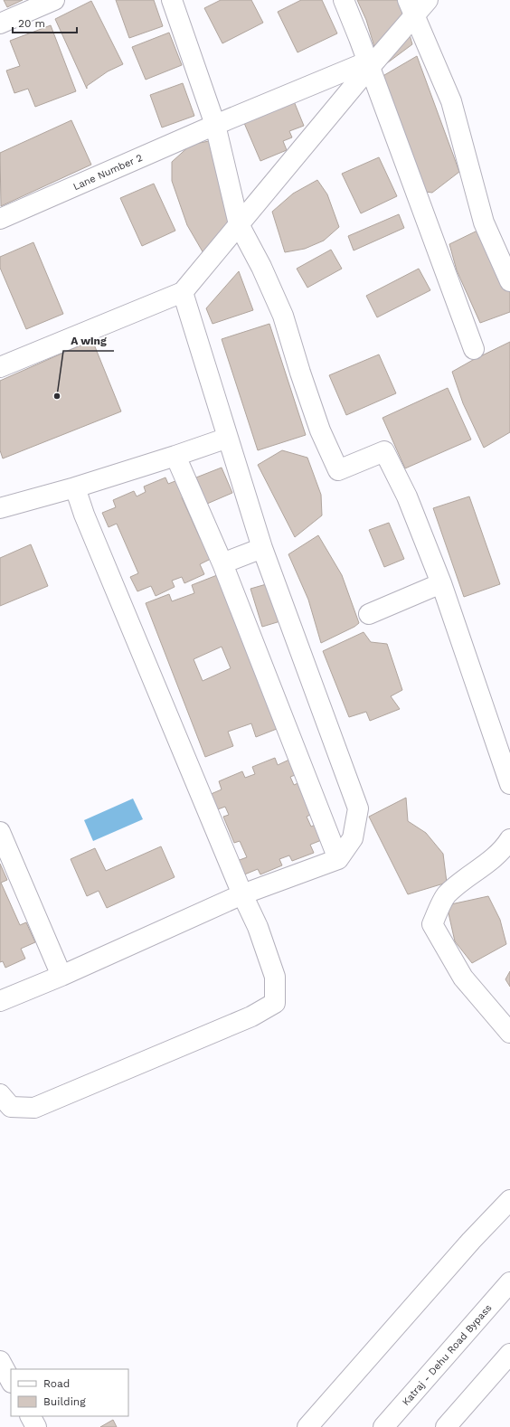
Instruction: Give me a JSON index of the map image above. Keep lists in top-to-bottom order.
{
  "streets": {
    "main road": ["Lane Number 2", "Katraj - Dehu Road Bypass"]
  },
  "places": ["A wing"],
  "legend": ["Road", "Building"],
  "scale_bar": "20 m"
}
